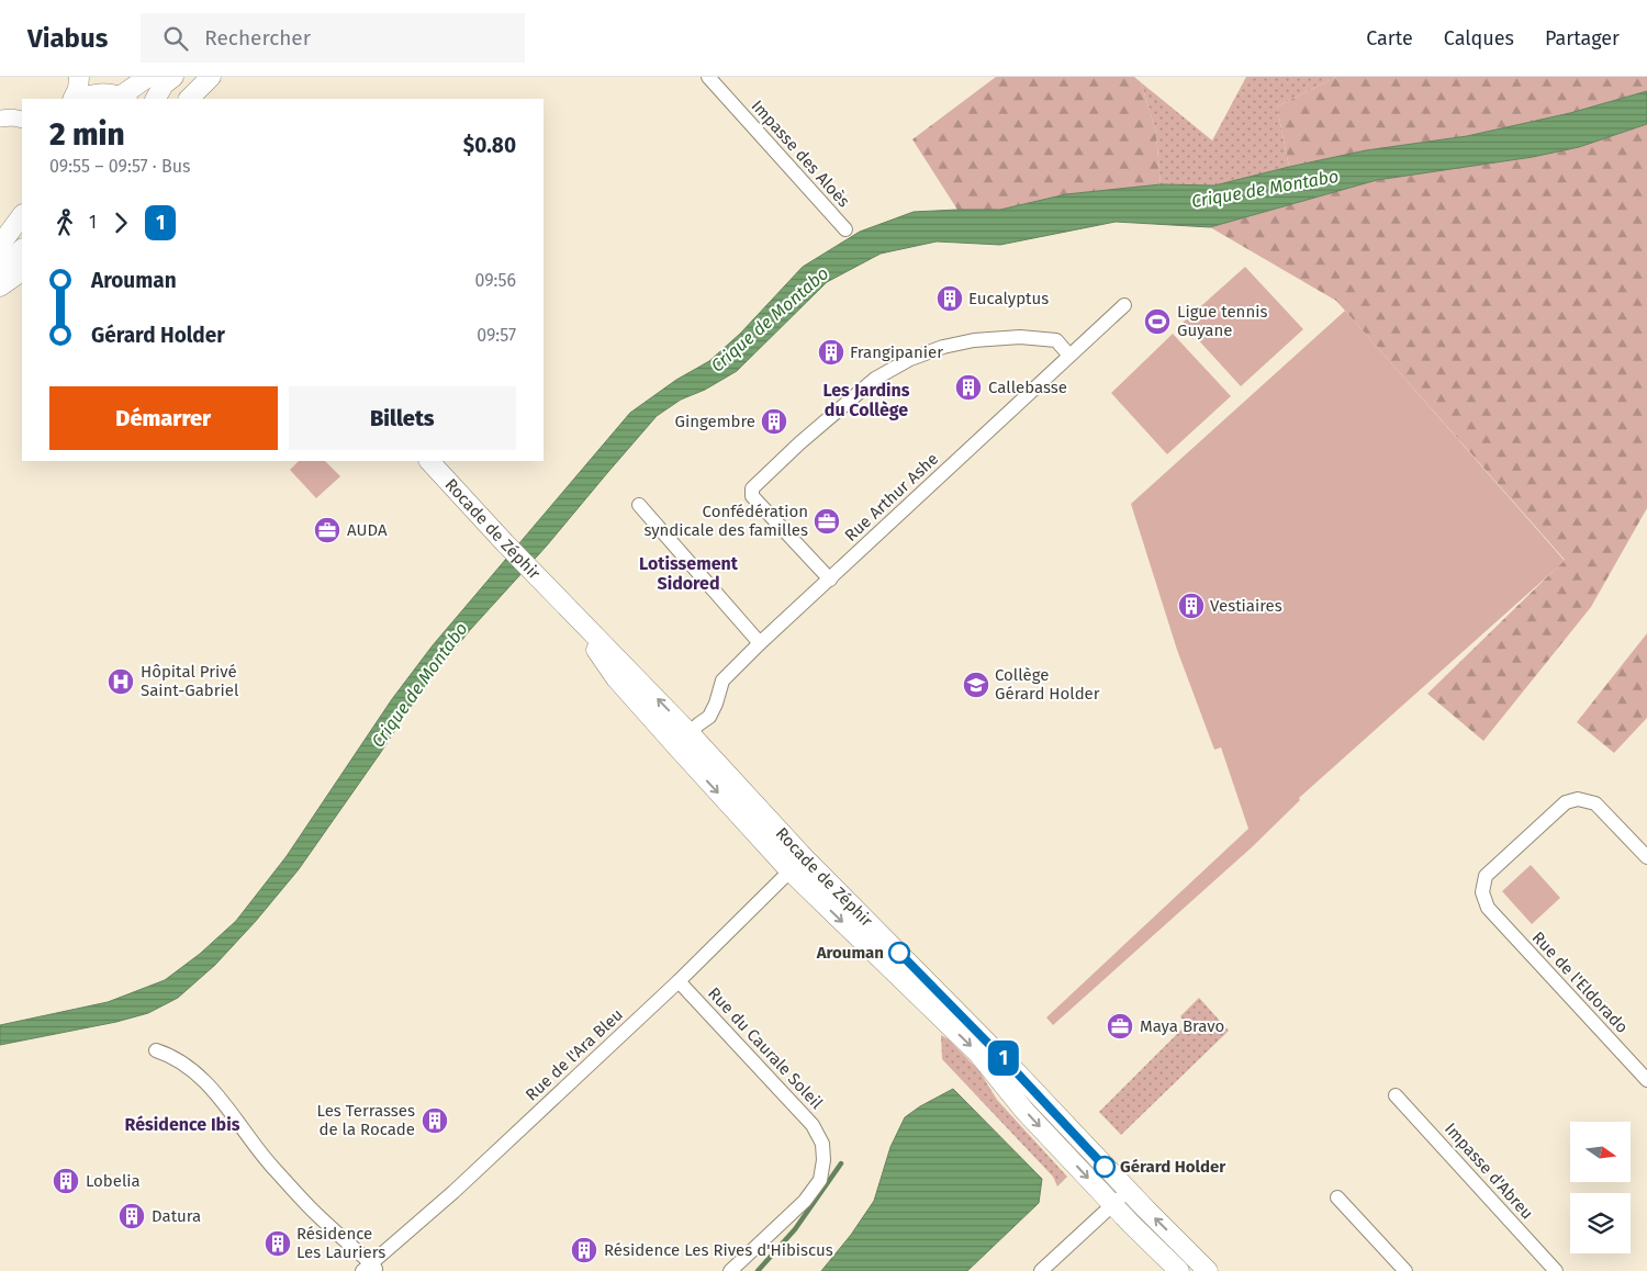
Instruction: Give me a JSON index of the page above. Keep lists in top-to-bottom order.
{
  "streets": {
    "main road": ["Rocade de Zéphir"],
    "street": [
      "Impasse des Aloès",
      "Rue Arthur Ashe",
      "Rue de l'Eldorado",
      "Rue du Caurale Soleil",
      "Rue de l'Ara Bleu",
      "Impasse d'Abreu"
    ]
  },
  "crossings": [
    ["Rue Arthur Ashe", "Rocade de Zéphir"],
    ["Rocade de Zéphir", "Rue de l'Ara Bleu"],
    ["Rue du Caurale Soleil", "Rue de l'Ara Bleu"]
  ],
  "districts": ["Les Jardins du Collège", "Lotissement Sidored", "Résidence Ibis"],
  "water": ["Crique de Montabo"],
  "places": {
    "building": [
      "Eucalyptus",
      "Frangipanier",
      "Callebasse",
      "Gingembre",
      "Vestiaires",
      "Les Terrasses de la Rocade",
      "Lobelia",
      "Datura",
      "Résidence Les Lauriers",
      "Résidence Les Rives d'Hibiscus"
    ],
    "sports": ["Ligue tennis Guyane"],
    "office": ["Confédération syndicale des familles", "AUDA", "Maya Bravo"],
    "hospital": ["Hôpital Privé Saint-Gabriel"],
    "school or university": ["Collège Gérard Holder"],
    "other": ["Arouman", "Gérard Holder"]
  },
  "lines": ["bus line 1"],
  "north": "right",
  "page": {
    "header": "Viabus",
    "search": "Rechercher",
    "nav": ["Carte", "Calques", "Partager"],
    "on_map": "1",
    "heading": ["2 min", "09:55 – 09:57 · Bus", "$0.80"],
    "legs": ["1", "1"],
    "list": [
      {
        "name": "Arouman",
        "value": "09:56"
      },
      {
        "name": "Gérard Holder",
        "value": "09:57"
      }
    ],
    "buttons": ["Démarrer", "Billets"]
  }
}
